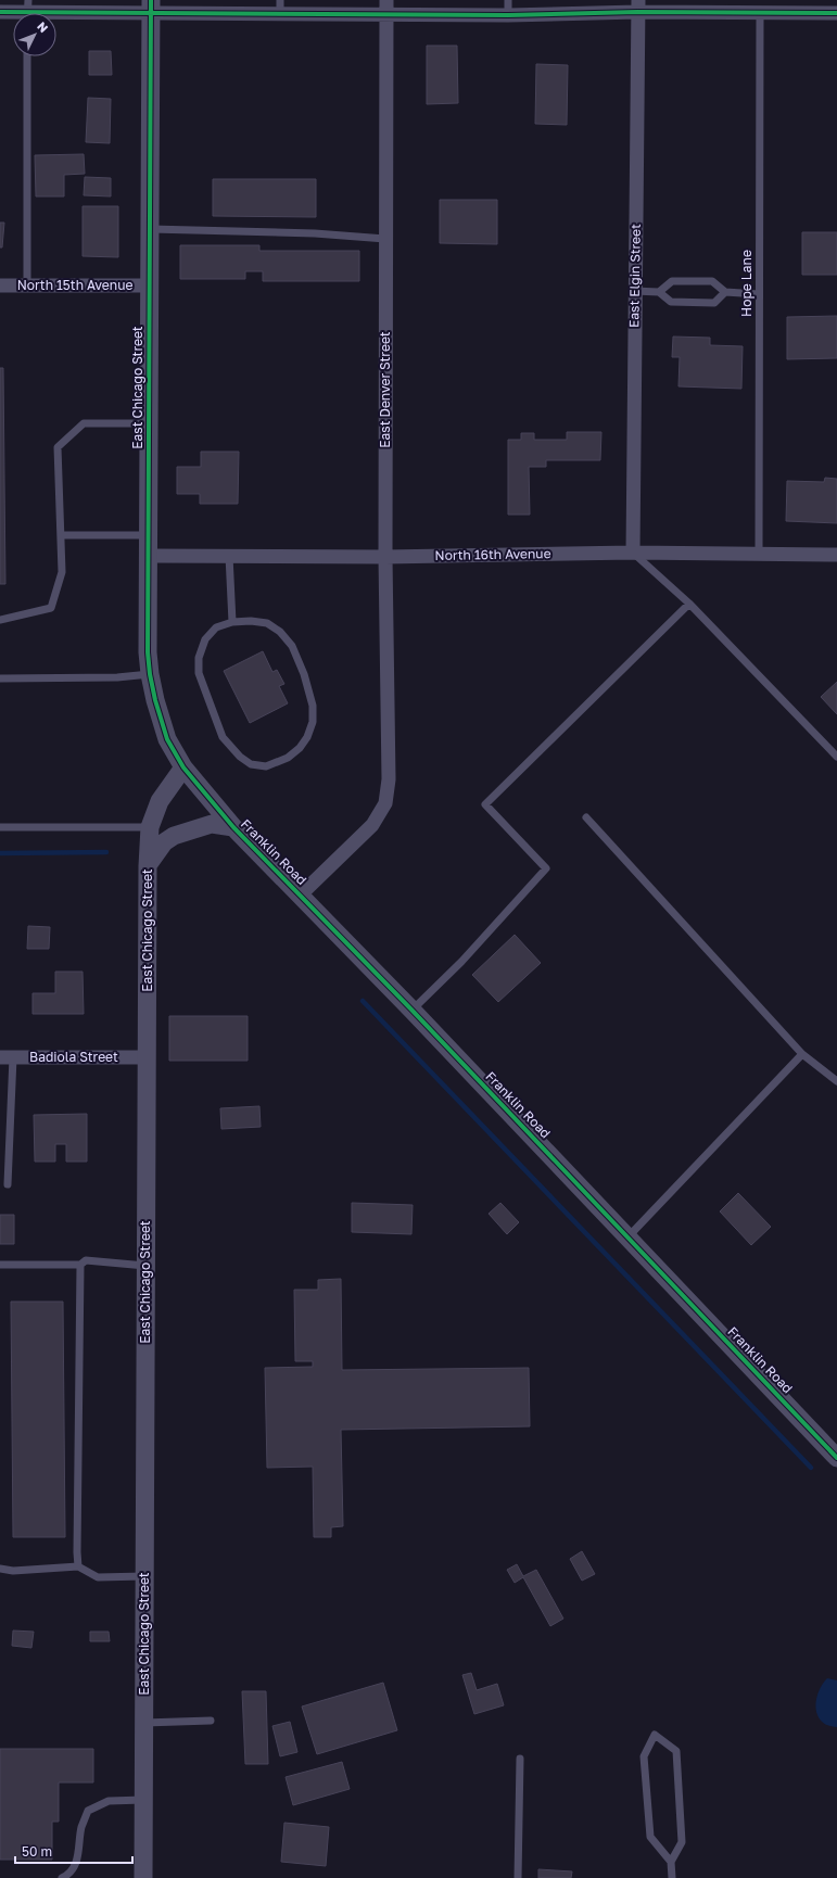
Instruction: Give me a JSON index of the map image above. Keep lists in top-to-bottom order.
{
  "streets": {
    "street": [
      "East Elgin Street",
      "North 15th Avenue",
      "East Chicago Street",
      "East Denver Street",
      "North 16th Avenue",
      "Franklin Road",
      "Badiola Street"
    ],
    "lane": ["Hope Lane"]
  },
  "crossings": [
    ["East Elgin Street", "North 16th Avenue"],
    ["Hope Lane", "North 16th Avenue"],
    ["North 15th Avenue", "East Chicago Street"],
    ["East Chicago Street", "North 16th Avenue"],
    ["East Chicago Street", "Franklin Road"],
    ["East Chicago Street", "Badiola Street"],
    ["East Denver Street", "North 16th Avenue"],
    ["East Denver Street", "Franklin Road"]
  ],
  "scale_bar": "50 m",
  "north": "top right"
}
